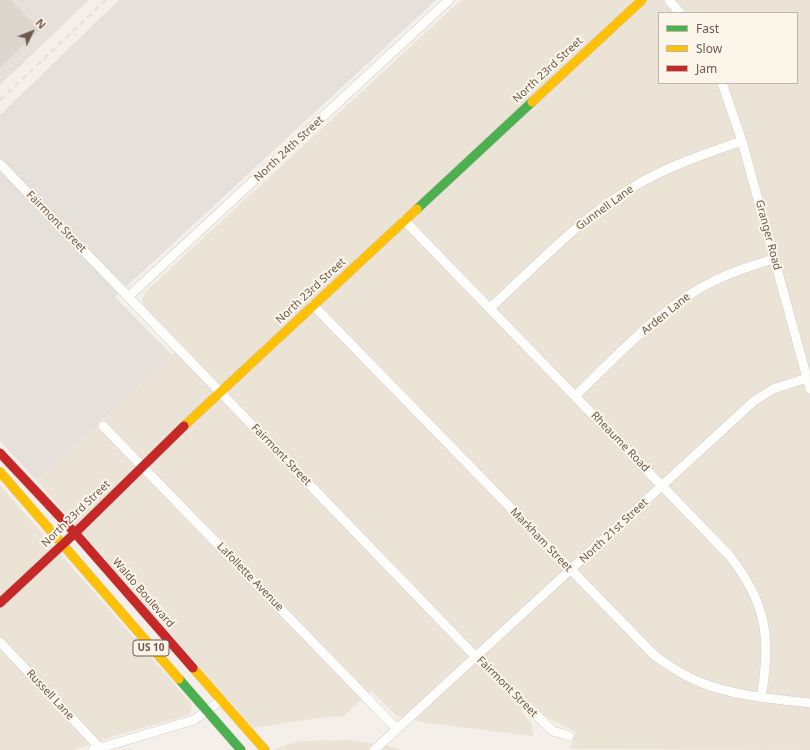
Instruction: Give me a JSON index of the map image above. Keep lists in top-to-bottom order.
{
  "streets": {
    "street": [
      "North 23rd Street",
      "North 24th Street",
      "Gunnell Lane",
      "Fairmont Street",
      "Granger Road",
      "Arden Lane",
      "Rheaume Road",
      "North 21st Street",
      "Markham Street",
      "Lafollette Avenue",
      "Waldo Boulevard",
      "US 10",
      "Russell Lane"
    ]
  },
  "crossings": [
    ["North 23rd Street", "Fairmont Street"],
    ["North 23rd Street", "Rheaume Road"],
    ["North 23rd Street", "Markham Street"],
    ["North 23rd Street", "Lafollette Avenue"],
    ["North 23rd Street", "Waldo Boulevard"],
    ["North 23rd Street", "US 10"],
    ["North 24th Street", "Fairmont Street"],
    ["Gunnell Lane", "Granger Road"],
    ["Gunnell Lane", "Rheaume Road"],
    ["Fairmont Street", "North 21st Street"],
    ["Granger Road", "Arden Lane"],
    ["Granger Road", "North 21st Street"],
    ["Arden Lane", "Rheaume Road"],
    ["Rheaume Road", "North 21st Street"],
    ["Rheaume Road", "Markham Street"],
    ["North 21st Street", "Markham Street"],
    ["North 21st Street", "Lafollette Avenue"]
  ],
  "legend": ["Fast", "Slow", "Jam"],
  "north": "top right"
}
